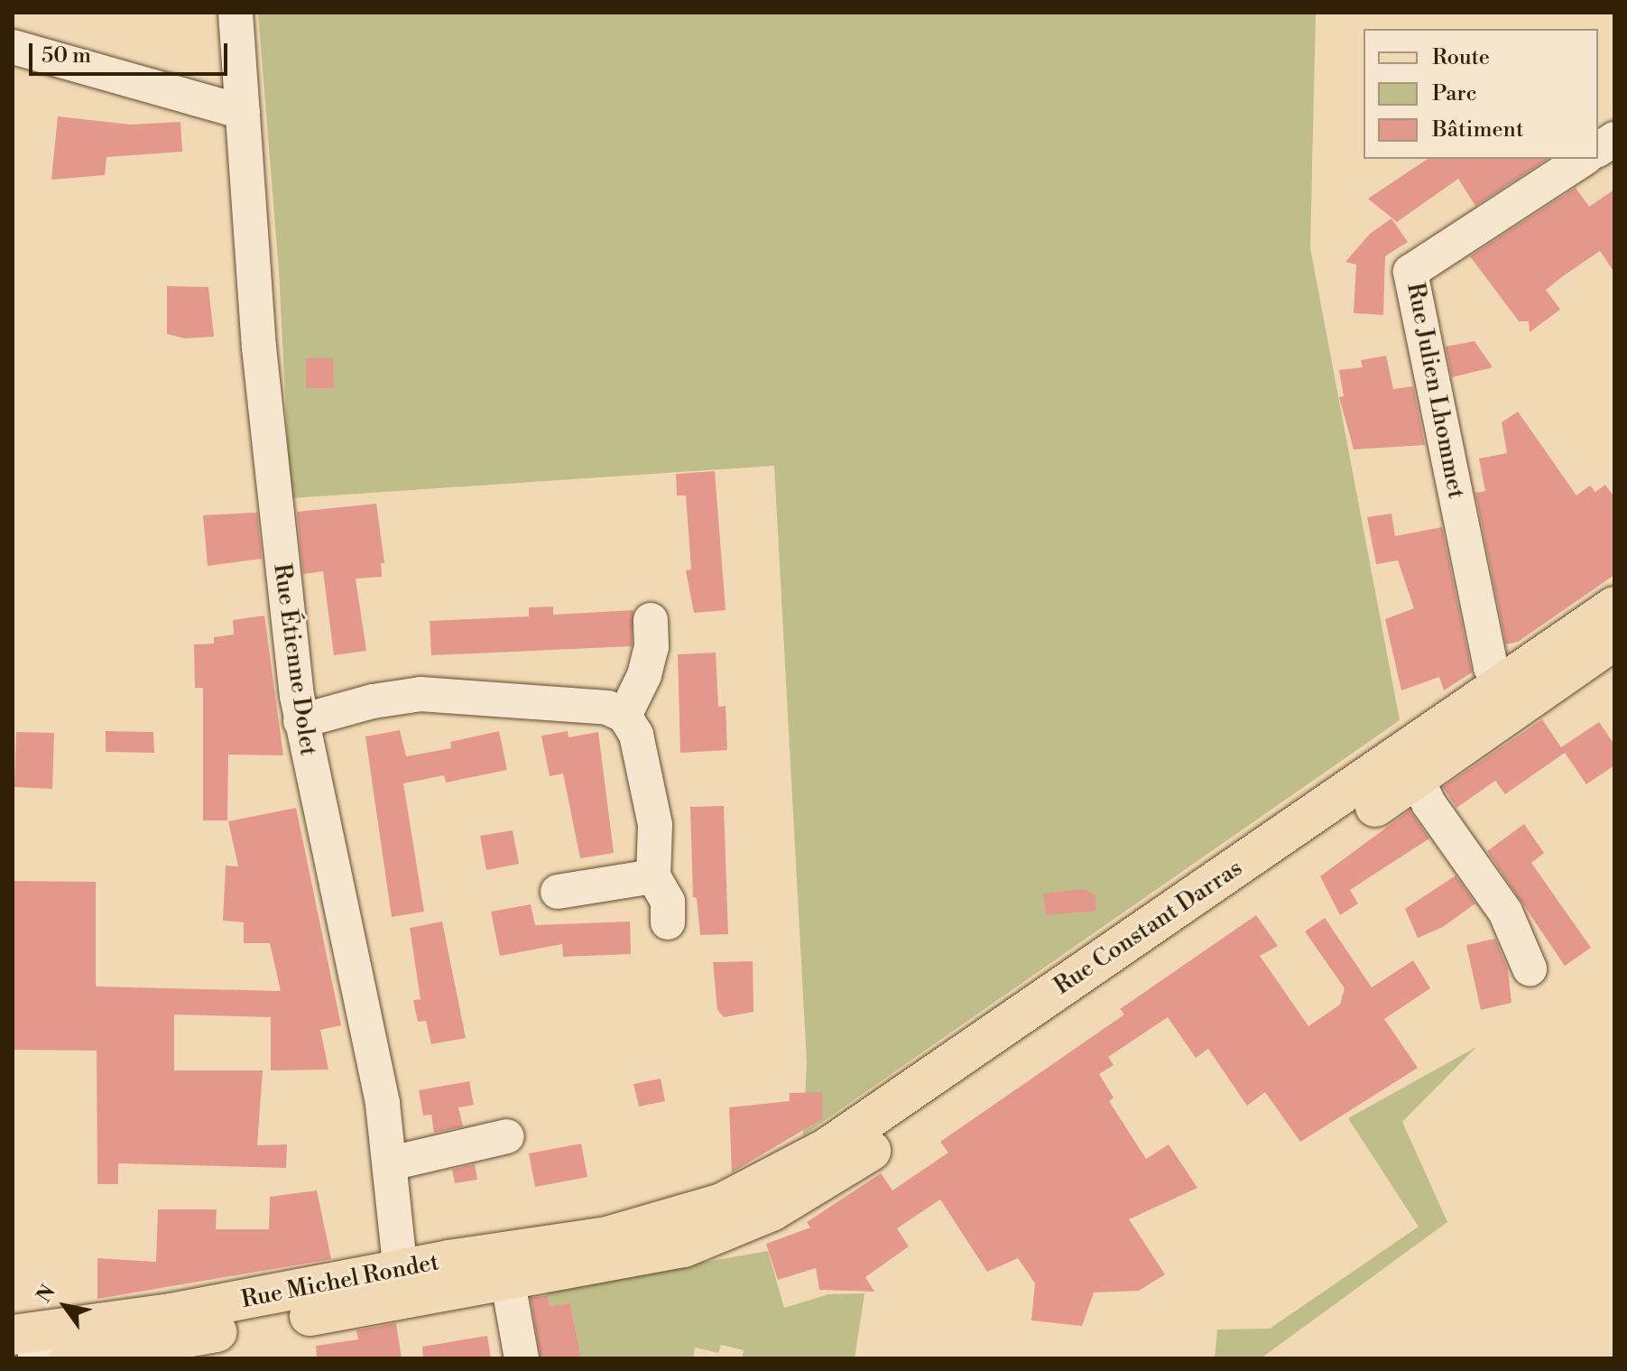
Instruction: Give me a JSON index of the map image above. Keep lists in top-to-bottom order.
{
  "streets": {
    "main road": ["Rue Constant Darras", "Rue Michel Rondet"],
    "street": ["Rue Julien Lhommet", "Rue Étienne Dolet"]
  },
  "crossings": [
    ["Rue Julien Lhommet", "Rue Constant Darras"],
    ["Rue Étienne Dolet", "Rue Michel Rondet"],
    ["Rue Constant Darras", "Rue Michel Rondet"]
  ],
  "legend": ["Route", "Parc", "Bâtiment"],
  "scale_bar": "50 m",
  "north": "top left"
}
